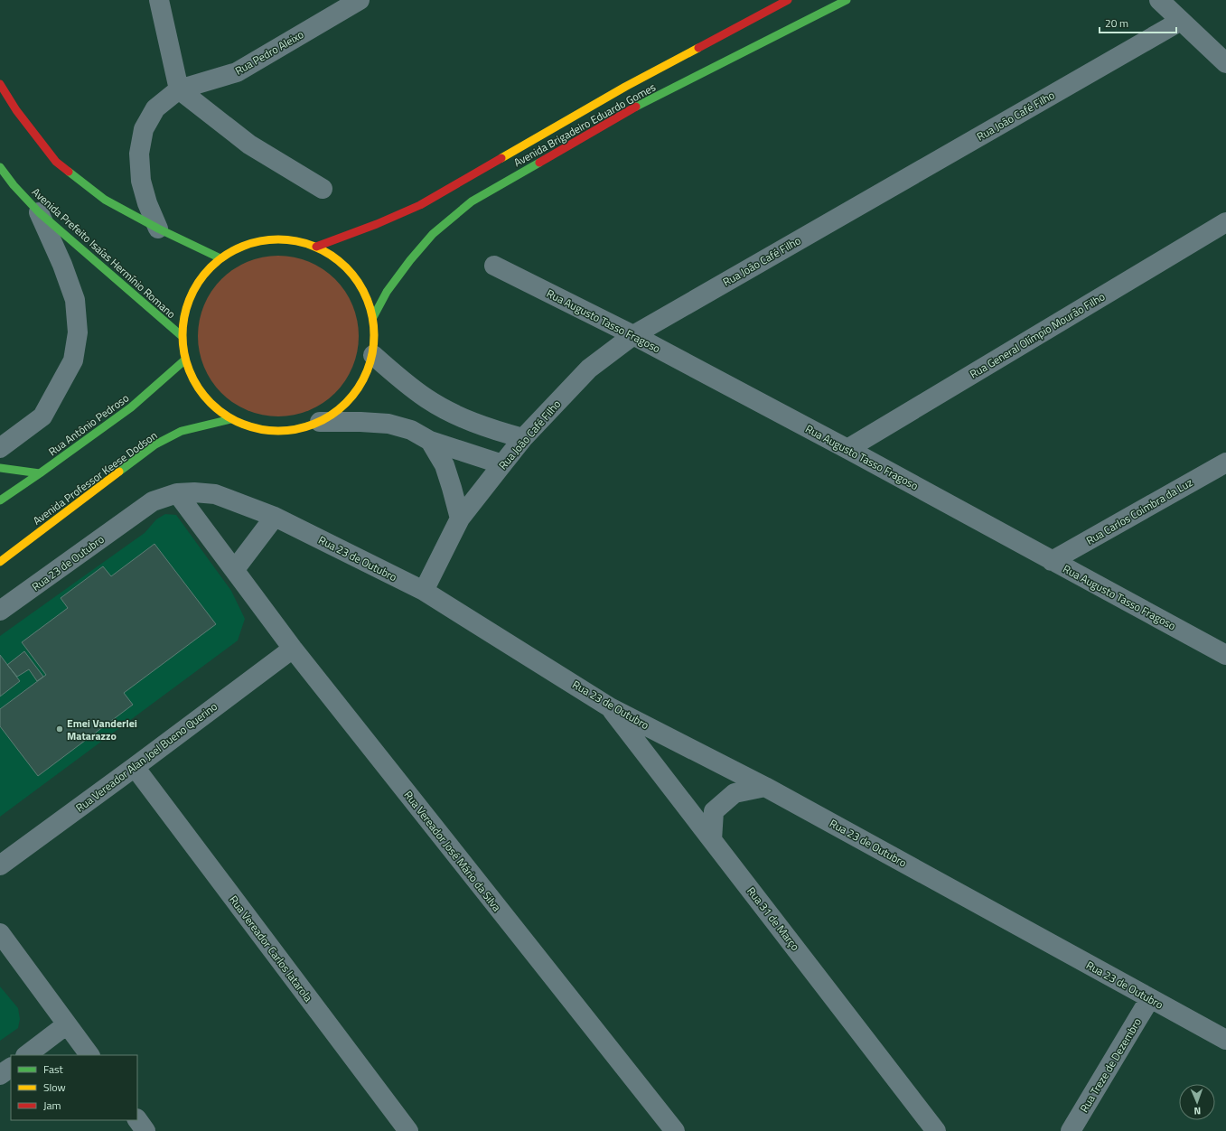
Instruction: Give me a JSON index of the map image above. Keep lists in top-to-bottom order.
{
  "streets": {
    "main road": [
      "Avenida Brigadeiro Eduardo Gomes",
      "Avenida Prefeito Isaías Hermínio Romano",
      "Rua Antônio Pedroso",
      "Avenida Professor Keese Dodson"
    ],
    "street": [
      "Rua Pedro Aleixo",
      "Rua João Café Filho",
      "Rua Augusto Tasso Fragoso",
      "Rua General Olímpio Mourão Filho",
      "Rua Carlos Coimbra da Luz",
      "Rua 23 de Outubro",
      "Rua Vereador Alan Joel Bueno Querino",
      "Rua Vereador José Mário da Silva",
      "Rua 31 de Março",
      "Rua Vereador Carlos Iatarola",
      "Rua Treze de Dezembro"
    ]
  },
  "crossings": [
    ["Rua João Café Filho", "Rua Augusto Tasso Fragoso"],
    ["Rua João Café Filho", "Rua 23 de Outubro"],
    ["Rua Augusto Tasso Fragoso", "Rua General Olímpio Mourão Filho"],
    ["Rua Augusto Tasso Fragoso", "Rua Carlos Coimbra da Luz"],
    ["Rua 23 de Outubro", "Rua Vereador José Mário da Silva"],
    ["Rua 23 de Outubro", "Rua 31 de Março"],
    ["Rua 23 de Outubro", "Rua Treze de Dezembro"],
    ["Rua Vereador Alan Joel Bueno Querino", "Rua Vereador José Mário da Silva"],
    ["Rua Vereador Alan Joel Bueno Querino", "Rua Vereador Carlos Iatarola"]
  ],
  "places": ["Emei Vanderlei Matarazzo"],
  "legend": ["Fast", "Slow", "Jam"],
  "scale_bar": "20 m",
  "north": "bottom"
}
